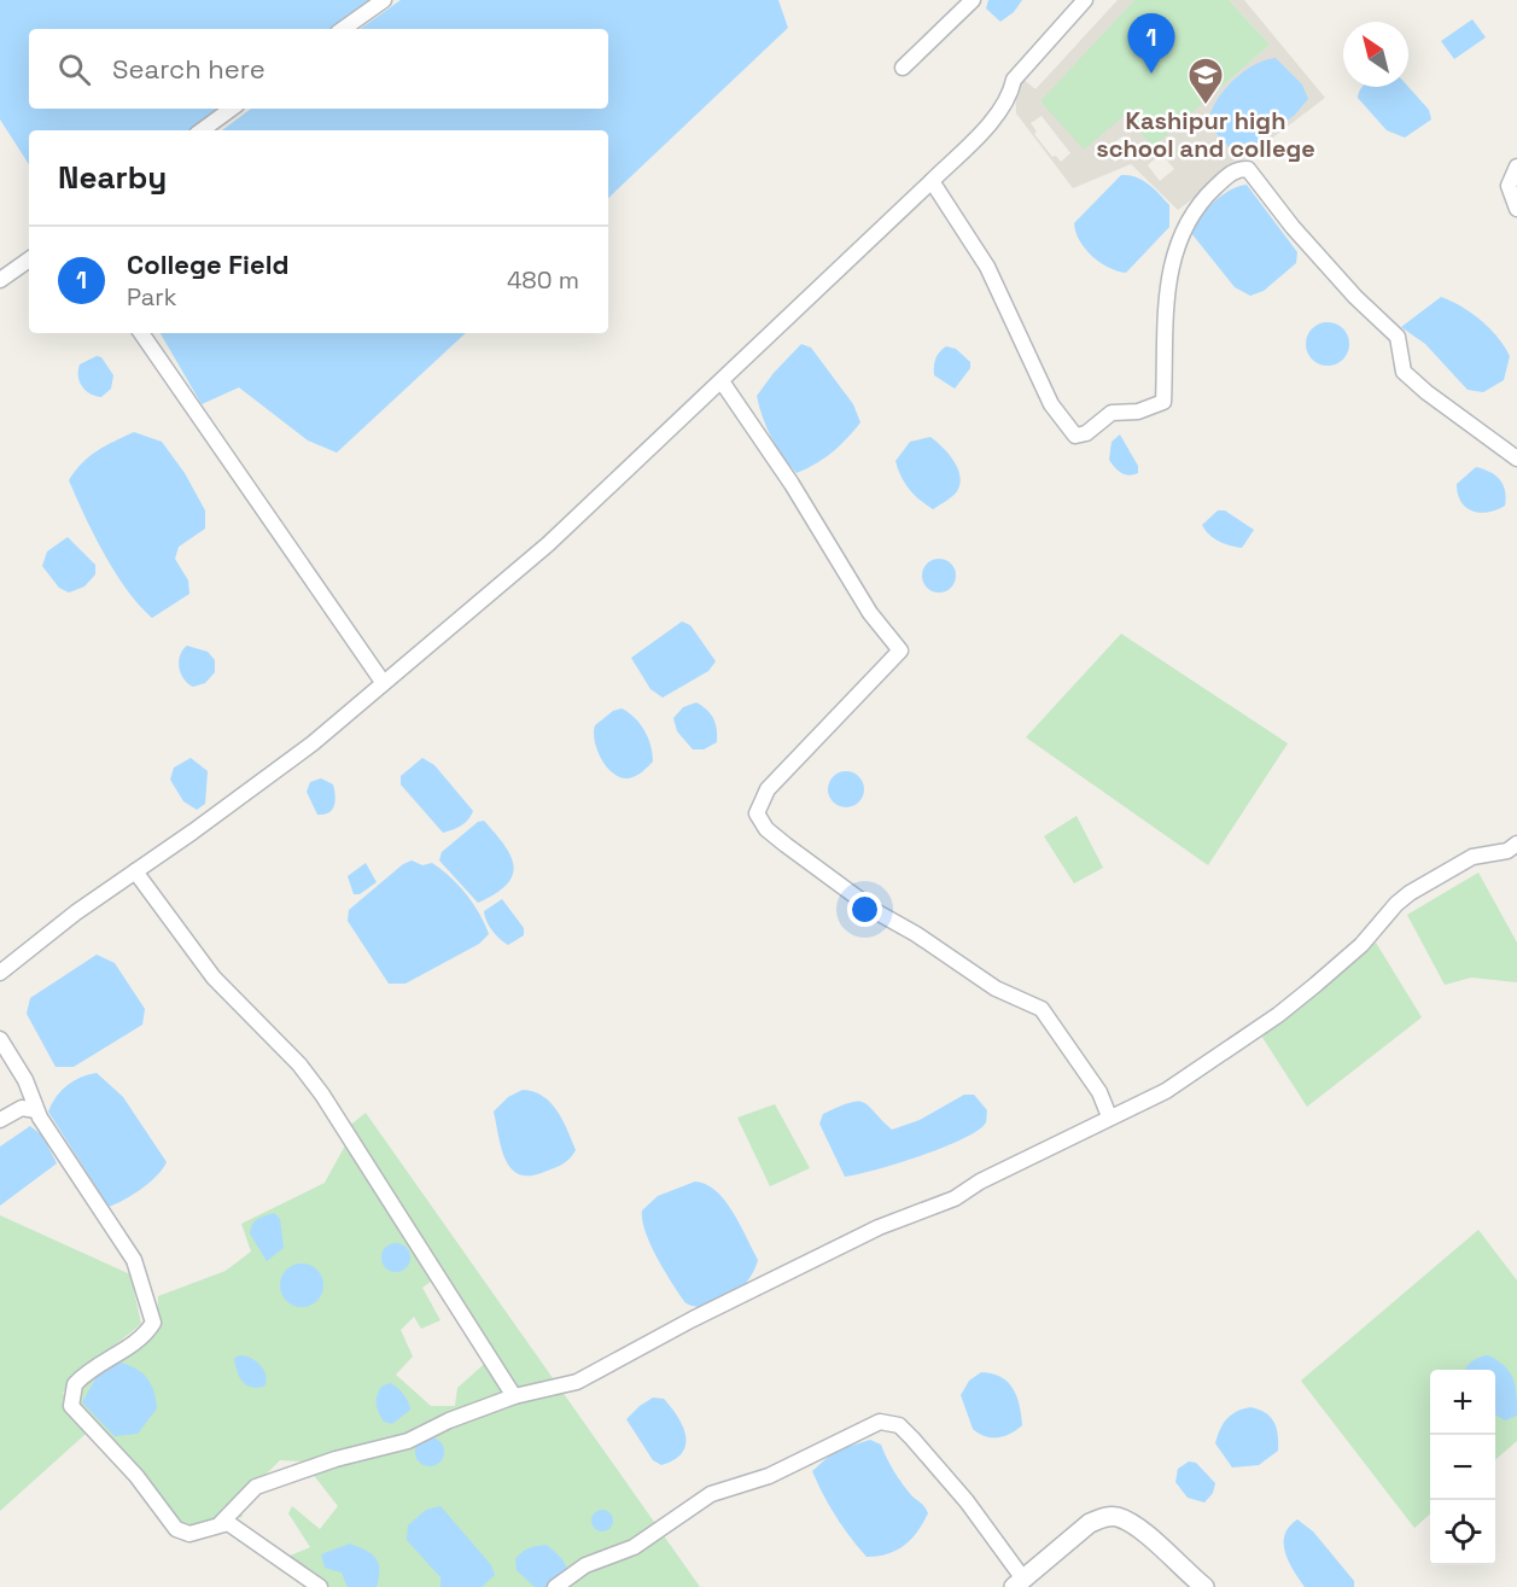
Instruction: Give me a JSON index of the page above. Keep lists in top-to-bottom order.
{
  "places": {
    "school or university": ["Kashipur high school and college"]
  },
  "north": "top left",
  "page": {
    "pins": "1",
    "search": "Search here",
    "heading": "Nearby",
    "list": [
      {
        "mark": "1",
        "name": "College Field",
        "note": "Park",
        "value": "480 m"
      }
    ],
    "map_buttons": ["+", "−"]
  }
}
